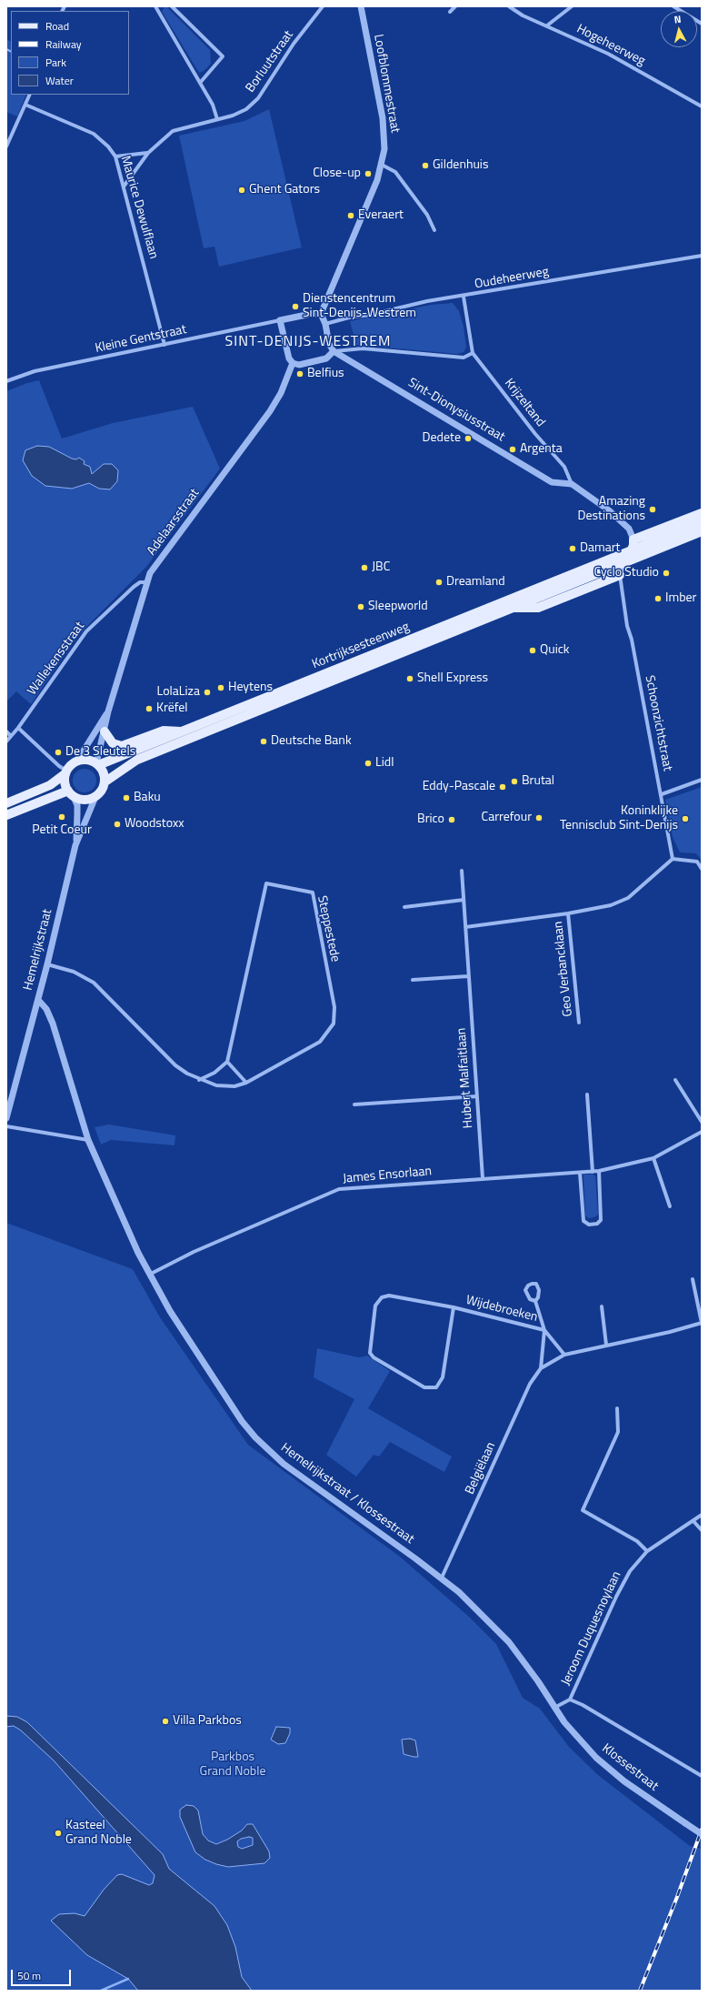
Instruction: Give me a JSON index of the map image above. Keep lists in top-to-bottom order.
{
  "streets": {
    "main road": ["Kortrijksesteenweg"],
    "street": [
      "Hogeheerweg",
      "Borluutstraat",
      "Loofblommestraat",
      "Maurice Dewulflaan",
      "Oudeheerweg",
      "Kleine Gentstraat",
      "Krijzeltand",
      "Sint-Dionysiusstraat",
      "Adelaarsstraat",
      "Wallekensstraat",
      "Schoonzichtstraat",
      "Steppestede",
      "Hemelrijkstraat",
      "Geo Verbancklaan",
      "Hubert Malfaitlaan",
      "James Ensorlaan",
      "Wijdebroeken",
      "Belgiëlaan",
      "Hemelrijkstraat / Klossestraat",
      "Jeroom Duquesnoylaan",
      "Klossestraat"
    ]
  },
  "crossings": [
    ["Borluutstraat", "Maurice Dewulflaan"],
    ["Maurice Dewulflaan", "Kleine Gentstraat"],
    ["Oudeheerweg", "Krijzeltand"],
    ["Krijzeltand", "Sint-Dionysiusstraat"],
    ["Adelaarsstraat", "Kortrijksesteenweg"],
    ["Adelaarsstraat", "Wallekensstraat"],
    ["Adelaarsstraat", "Hemelrijkstraat"],
    ["Kortrijksesteenweg", "Hemelrijkstraat"],
    ["Schoonzichtstraat", "Geo Verbancklaan"],
    ["Steppestede", "Hemelrijkstraat"],
    ["Hemelrijkstraat", "Hemelrijkstraat / Klossestraat"],
    ["Geo Verbancklaan", "Hubert Malfaitlaan"],
    ["Hubert Malfaitlaan", "James Ensorlaan"],
    ["James Ensorlaan", "Hemelrijkstraat / Klossestraat"],
    ["Wijdebroeken", "Belgiëlaan"],
    ["Belgiëlaan", "Hemelrijkstraat / Klossestraat"],
    ["Hemelrijkstraat / Klossestraat", "Klossestraat"]
  ],
  "districts": ["SINT-DENIJS-WESTREM"],
  "parks": ["Parkbos Grand Noble"],
  "places": [
    "Gildenhuis",
    "Close-up",
    "Ghent Gators",
    "Everaert",
    "Dienstencentrum Sint-Denijs-Westrem",
    "Belfius",
    "Dedete",
    "Argenta",
    "Amazing Destinations",
    "Damart",
    "JBC",
    "Cyclo Studio",
    "Dreamland",
    "Imber",
    "Sleepworld",
    "Quick",
    "Shell Express",
    "Heytens",
    "LolaLiza",
    "Krëfel",
    "Deutsche Bank",
    "De 3 Sleutels",
    "Lidl",
    "Brutal",
    "Eddy-Pascale",
    "Baku",
    "Petit Coeur",
    "Carrefour",
    "Koninklijke Tennisclub Sint-Denijs",
    "Brico",
    "Woodstoxx",
    "Villa Parkbos",
    "Kasteel Grand Noble"
  ],
  "legend": [
    "Road",
    "Railway",
    "Park",
    "Water"
  ],
  "scale_bar": "50 m",
  "north": "top"
}
